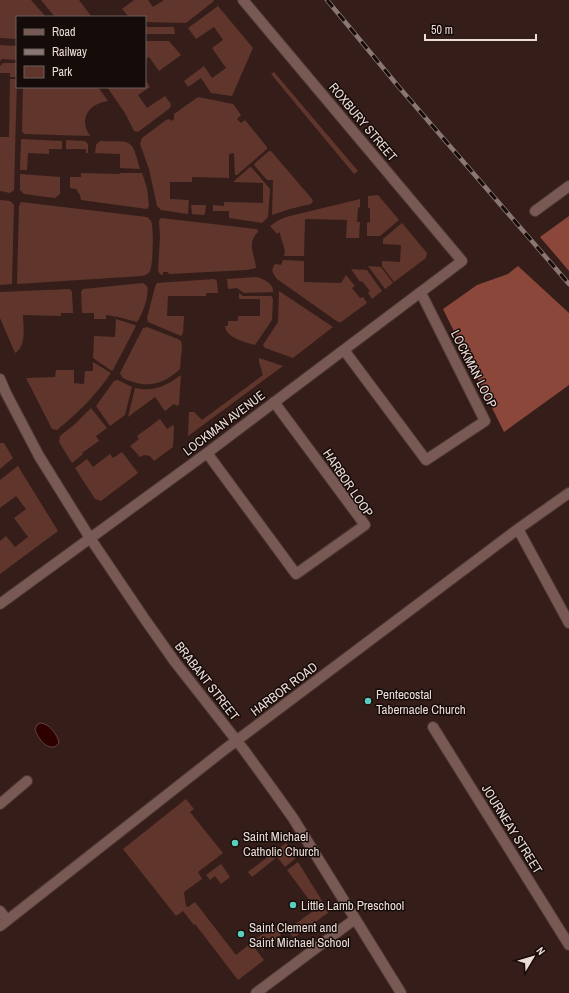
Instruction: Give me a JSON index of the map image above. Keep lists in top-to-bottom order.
{
  "streets": {
    "street": [
      "ROXBURY STREET",
      "LOCKMAN LOOP",
      "LOCKMAN AVENUE",
      "HARBOR LOOP",
      "BRABANT STREET",
      "HARBOR ROAD",
      "JOURNEAY STREET"
    ]
  },
  "crossings": [
    ["ROXBURY STREET", "LOCKMAN AVENUE"],
    ["LOCKMAN LOOP", "LOCKMAN AVENUE"],
    ["LOCKMAN AVENUE", "HARBOR LOOP"],
    ["LOCKMAN AVENUE", "BRABANT STREET"],
    ["BRABANT STREET", "HARBOR ROAD"]
  ],
  "places": [
    "Pentecostal Tabernacle Church",
    "Saint Michael Catholic Church",
    "Little Lamb Preschool",
    "Saint Clement and Saint Michael School"
  ],
  "legend": ["Road", "Railway", "Park"],
  "scale_bar": "50 m",
  "north": "top right"
}
